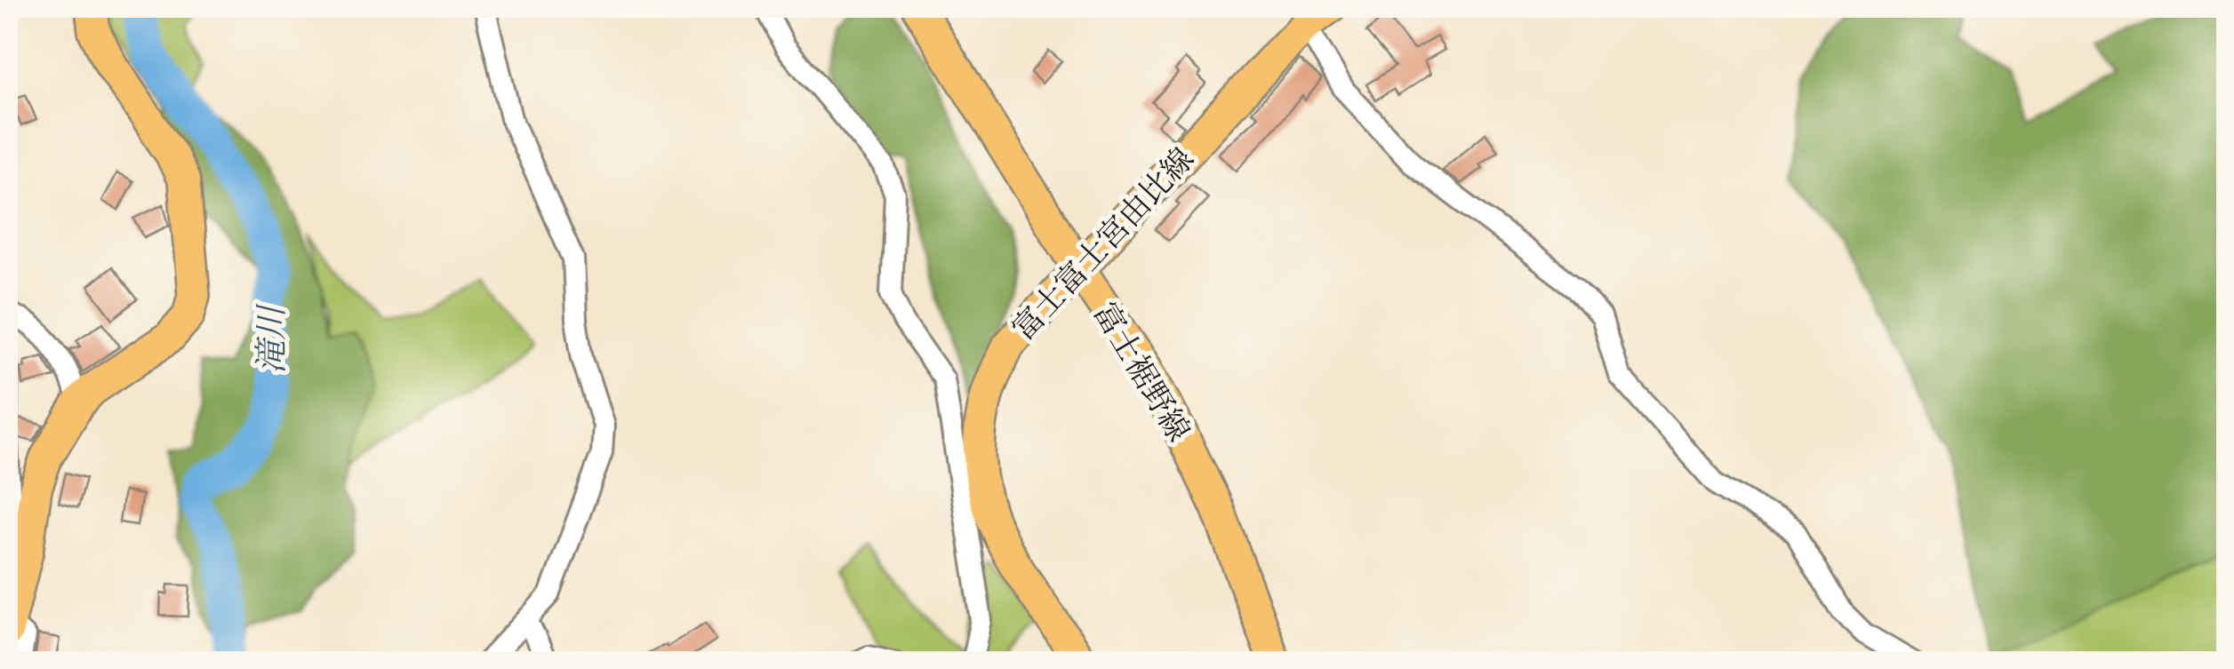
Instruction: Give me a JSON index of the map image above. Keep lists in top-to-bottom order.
{
  "streets": {
    "main road": ["富士富士宮由比線", "富士裾野線"]
  },
  "crossings": [
    ["富士富士宮由比線", "富士裾野線"]
  ],
  "water": ["滝川"]
}
